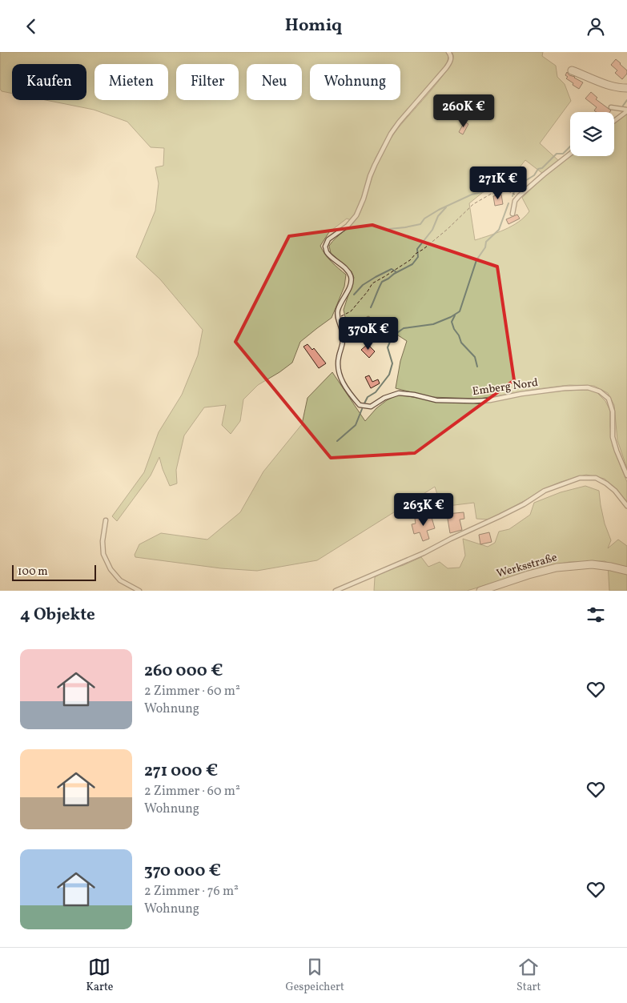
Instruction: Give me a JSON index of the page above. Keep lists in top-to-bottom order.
{
  "streets": {
    "street": ["Werksstraße"],
    "lane": ["Emberg Nord"]
  },
  "scale_bar": "100 m",
  "page": {
    "header": "Homiq",
    "chip": [
      "Kaufen",
      "Mieten",
      "Filter",
      "Neu",
      "Wohnung"
    ],
    "price": [
      "260K €",
      "271K €",
      "370K €",
      "263K €"
    ],
    "scale": "100 m",
    "heading": "4 Objekte",
    "list": [
      {
        "name": "260 000 €",
        "note": "2 Zimmer · 60 m² · Wohnung"
      },
      {
        "name": "271 000 €",
        "note": "2 Zimmer · 60 m² · Wohnung"
      },
      {
        "name": "370 000 €",
        "note": "2 Zimmer · 76 m² · Wohnung"
      }
    ],
    "tabs": ["Karte", "Gespeichert", "Start"]
  }
}
